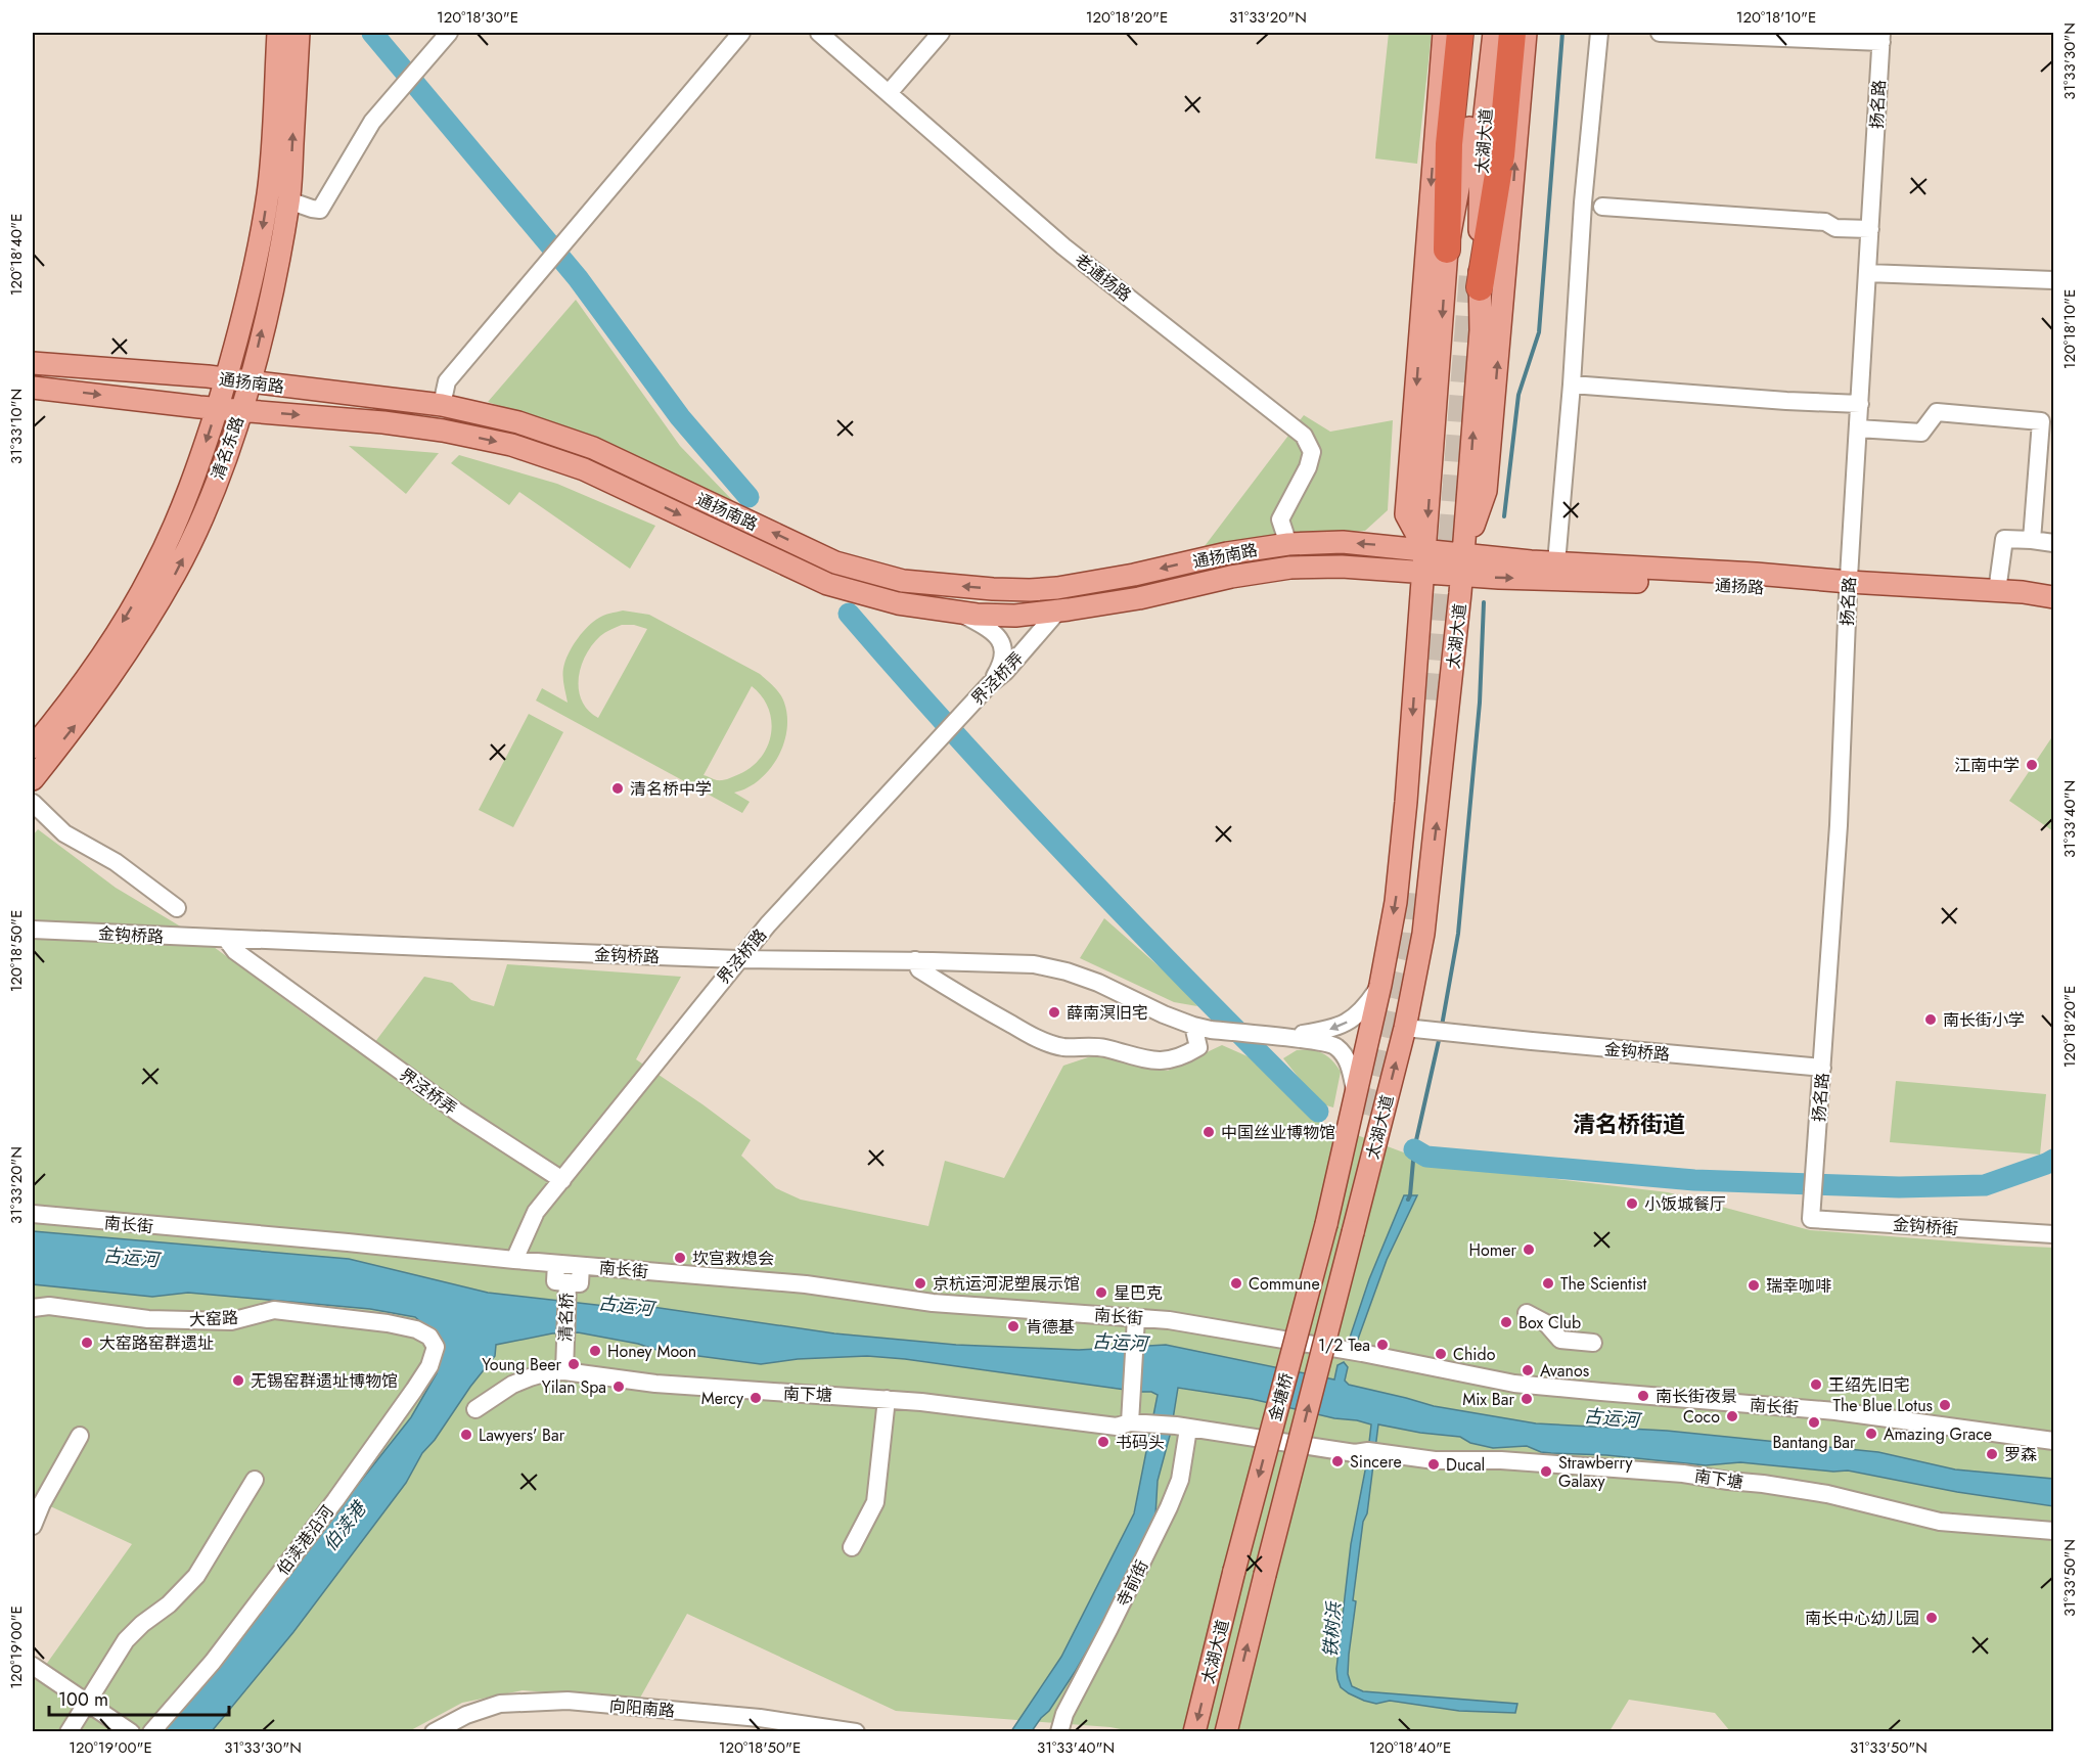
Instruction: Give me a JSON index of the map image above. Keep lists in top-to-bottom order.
{
  "streets": {
    "main road": [
      "太湖大道",
      "通扬南路",
      "清名东路",
      "通扬路",
      "金塘桥"
    ],
    "street": [
      "扬名路",
      "老通扬路",
      "界泾桥弄",
      "金钩桥路",
      "界泾桥路",
      "南长街",
      "金钩桥街",
      "清名桥",
      "大窑路",
      "南下塘",
      "伯渎港沿河",
      "寺前街",
      "向阳南路"
    ]
  },
  "crossings": [
    ["扬名路", "通扬路"],
    ["扬名路", "金钩桥路"],
    ["扬名路", "金钩桥街"],
    ["太湖大道", "通扬南路"],
    ["太湖大道", "通扬路"],
    ["太湖大道", "金钩桥路"],
    ["太湖大道", "金塘桥"],
    ["老通扬路", "通扬南路"],
    ["通扬南路", "清名东路"],
    ["通扬南路", "通扬路"],
    ["通扬南路", "界泾桥弄"],
    ["界泾桥弄", "金钩桥路"],
    ["界泾桥弄", "界泾桥路"],
    ["金钩桥路", "界泾桥路"],
    ["清名桥", "南下塘"],
    ["大窑路", "伯渎港沿河"],
    ["南下塘", "寺前街"]
  ],
  "one_way": ["金塘桥"],
  "districts": ["清名桥街道"],
  "water": ["古运河", "伯渎港", "铁树浜"],
  "places": [
    "江南中学",
    "清名桥中学",
    "薛南溟旧宅",
    "南长街小学",
    "中国丝业博物馆",
    "小饭城餐厅",
    "Homer",
    "坎宫救熄会",
    "京杭运河泥塑展示馆",
    "Commune",
    "The Scientist",
    "瑞幸咖啡",
    "星巴克",
    "Box Club",
    "肯德基",
    "大窑路窑群遗址",
    "1/2 Tea",
    "Honey Moon",
    "Chido",
    "Young Beer",
    "Avanos",
    "无锡窑群遗址博物馆",
    "王绍先旧宅",
    "Yilan Spa",
    "南长街夜景",
    "Mercy",
    "Mix Bar",
    "The Blue Lotus",
    "Coco",
    "Bantang Bar",
    "Amazing Grace",
    "Lawyers' Bar",
    "书码头",
    "罗森",
    "Sincere",
    "Ducal",
    "Strawberry Galaxy",
    "南长中心幼儿园"
  ],
  "scale_bar": "100 m",
  "coordinates": [
    "120°18'30\"E",
    "120°18'20\"E",
    "31°33'20\"N",
    "120°18'10\"E",
    "31°33'30\"N",
    "120°18'40\"E",
    "31°33'10\"N",
    "31°33'40\"N",
    "120°18'50\"E",
    "31°33'50\"N",
    "120°19'00\"E"
  ]
}
